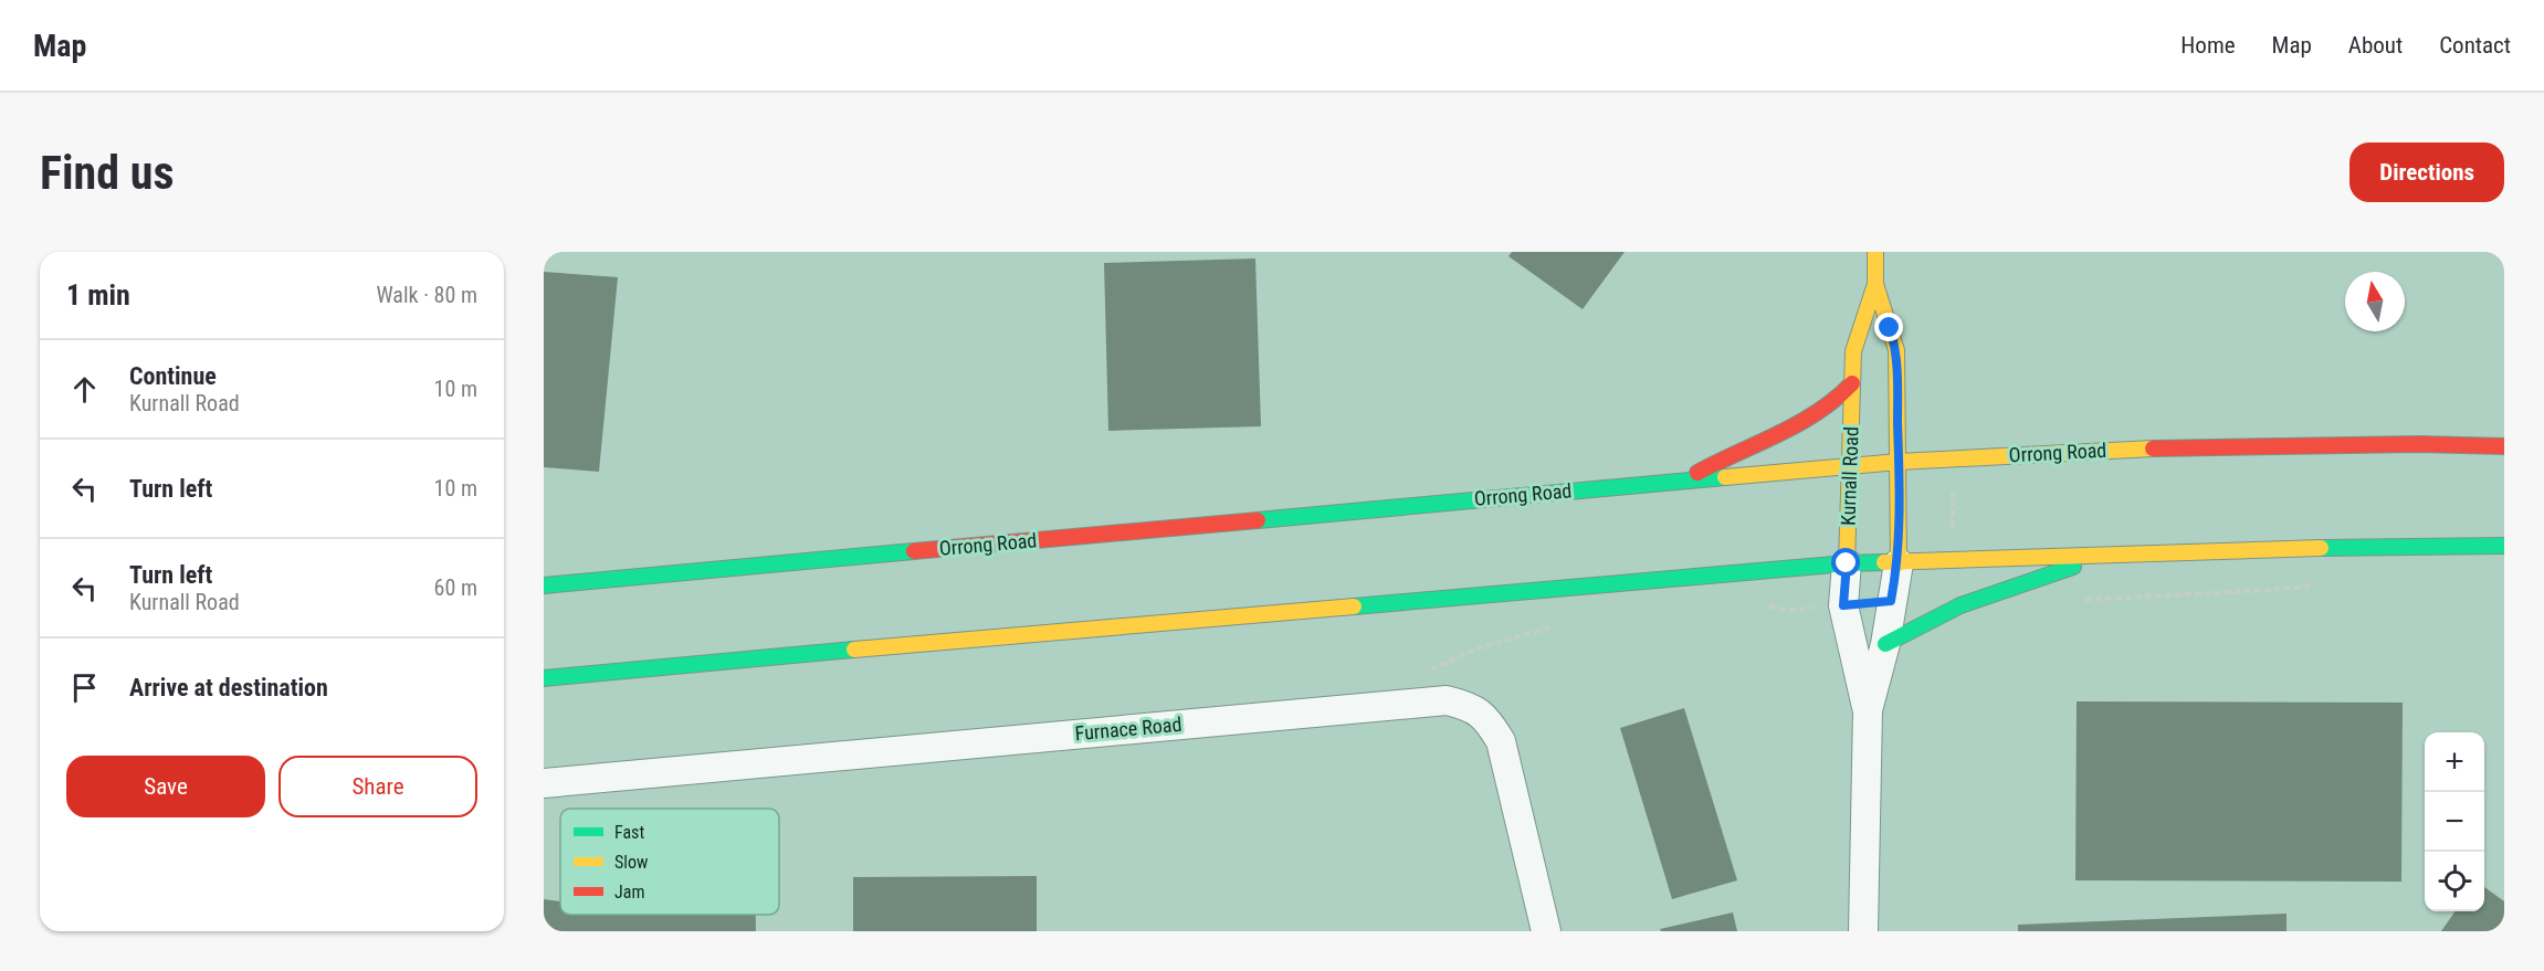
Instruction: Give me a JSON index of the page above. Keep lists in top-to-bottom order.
{
  "streets": {
    "main road": ["Orrong Road", "Kurnall Road"],
    "street": ["Furnace Road"]
  },
  "crossings": [
    ["Orrong Road", "Kurnall Road"]
  ],
  "legend": ["Fast", "Slow", "Jam"],
  "north": "top",
  "page": {
    "header": "Map",
    "nav": [
      "Home",
      "Map",
      "About",
      "Contact"
    ],
    "buttons": [
      "Directions",
      ["Save", "Share"]
    ],
    "title": "Find us",
    "heading": ["1 min", "Walk · 80 m"],
    "list": [
      ["Continue", "Kurnall Road", "10 m"],
      ["Turn left", "10 m"],
      ["Turn left", "Kurnall Road", "60 m"],
      "Arrive at destination"
    ],
    "map_buttons": ["+", "−"]
  }
}
